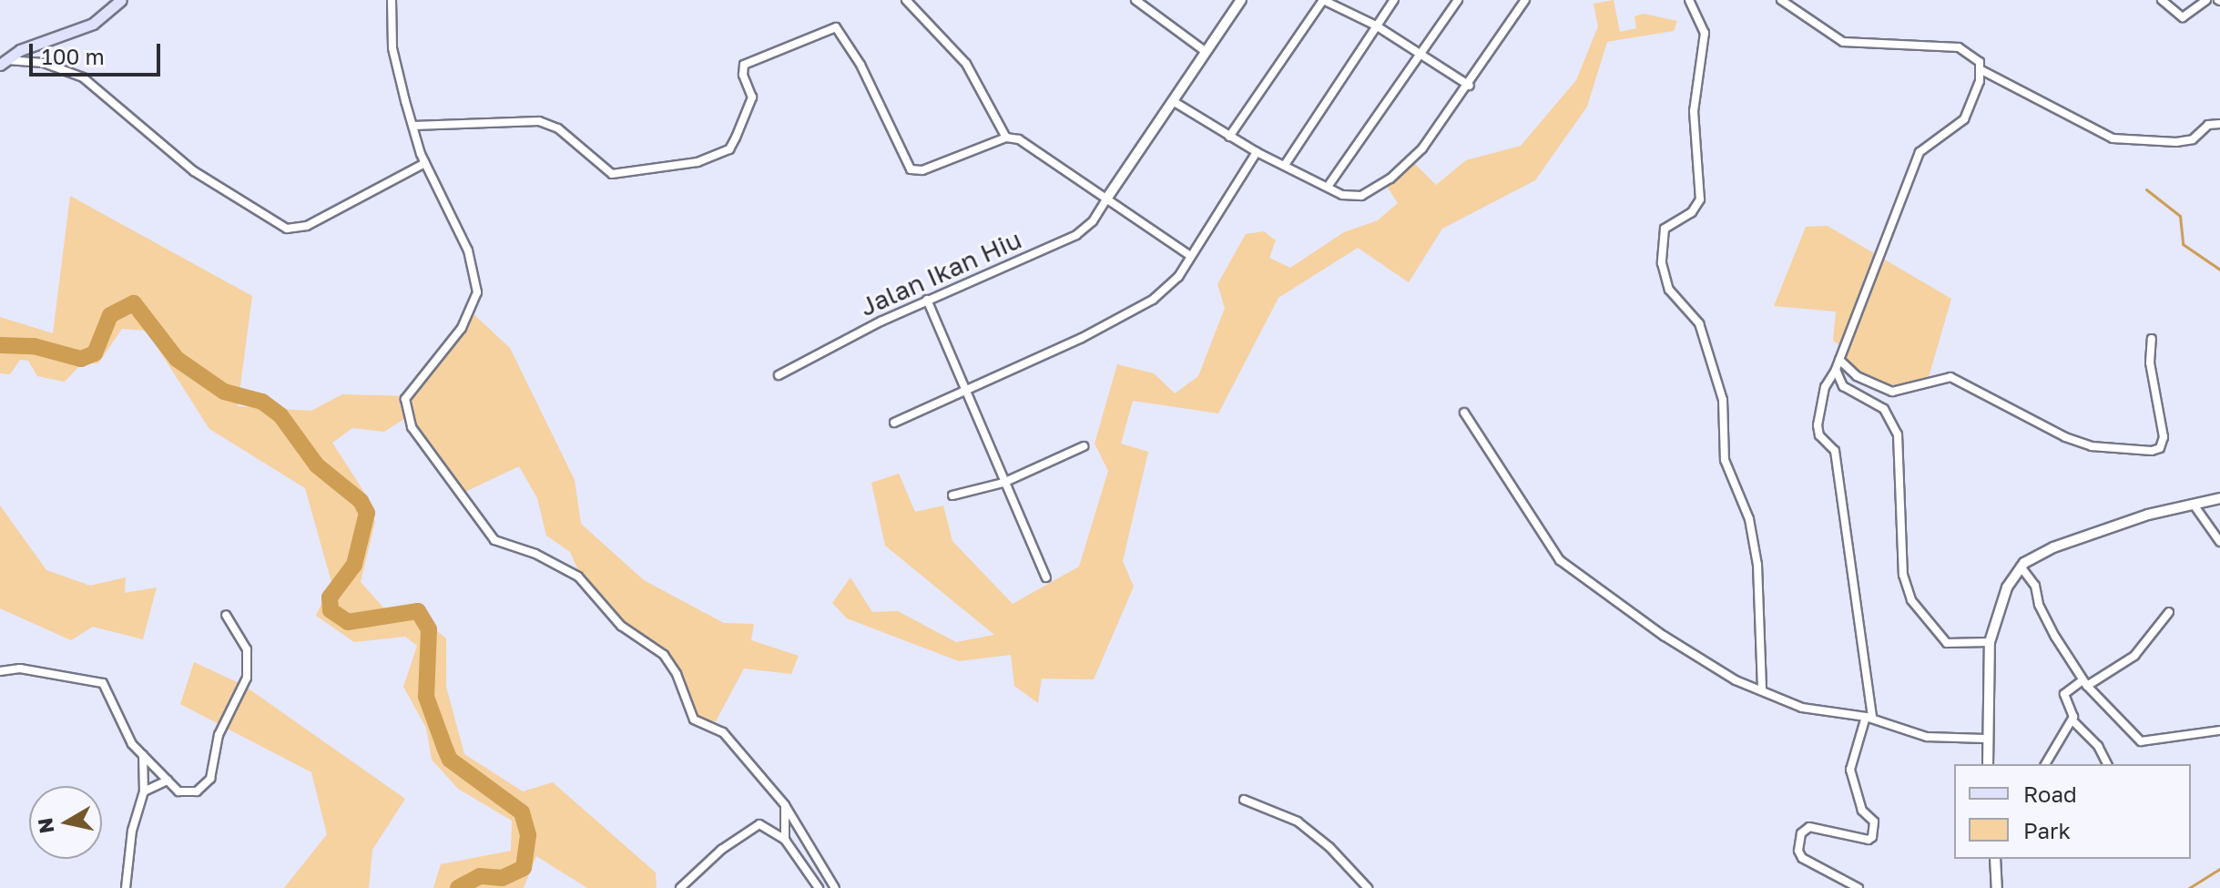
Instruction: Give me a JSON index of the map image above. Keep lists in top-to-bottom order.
{
  "streets": {
    "street": ["Jalan Ikan Hiu"]
  },
  "legend": ["Road", "Park"],
  "scale_bar": "100 m",
  "north": "left"
}
